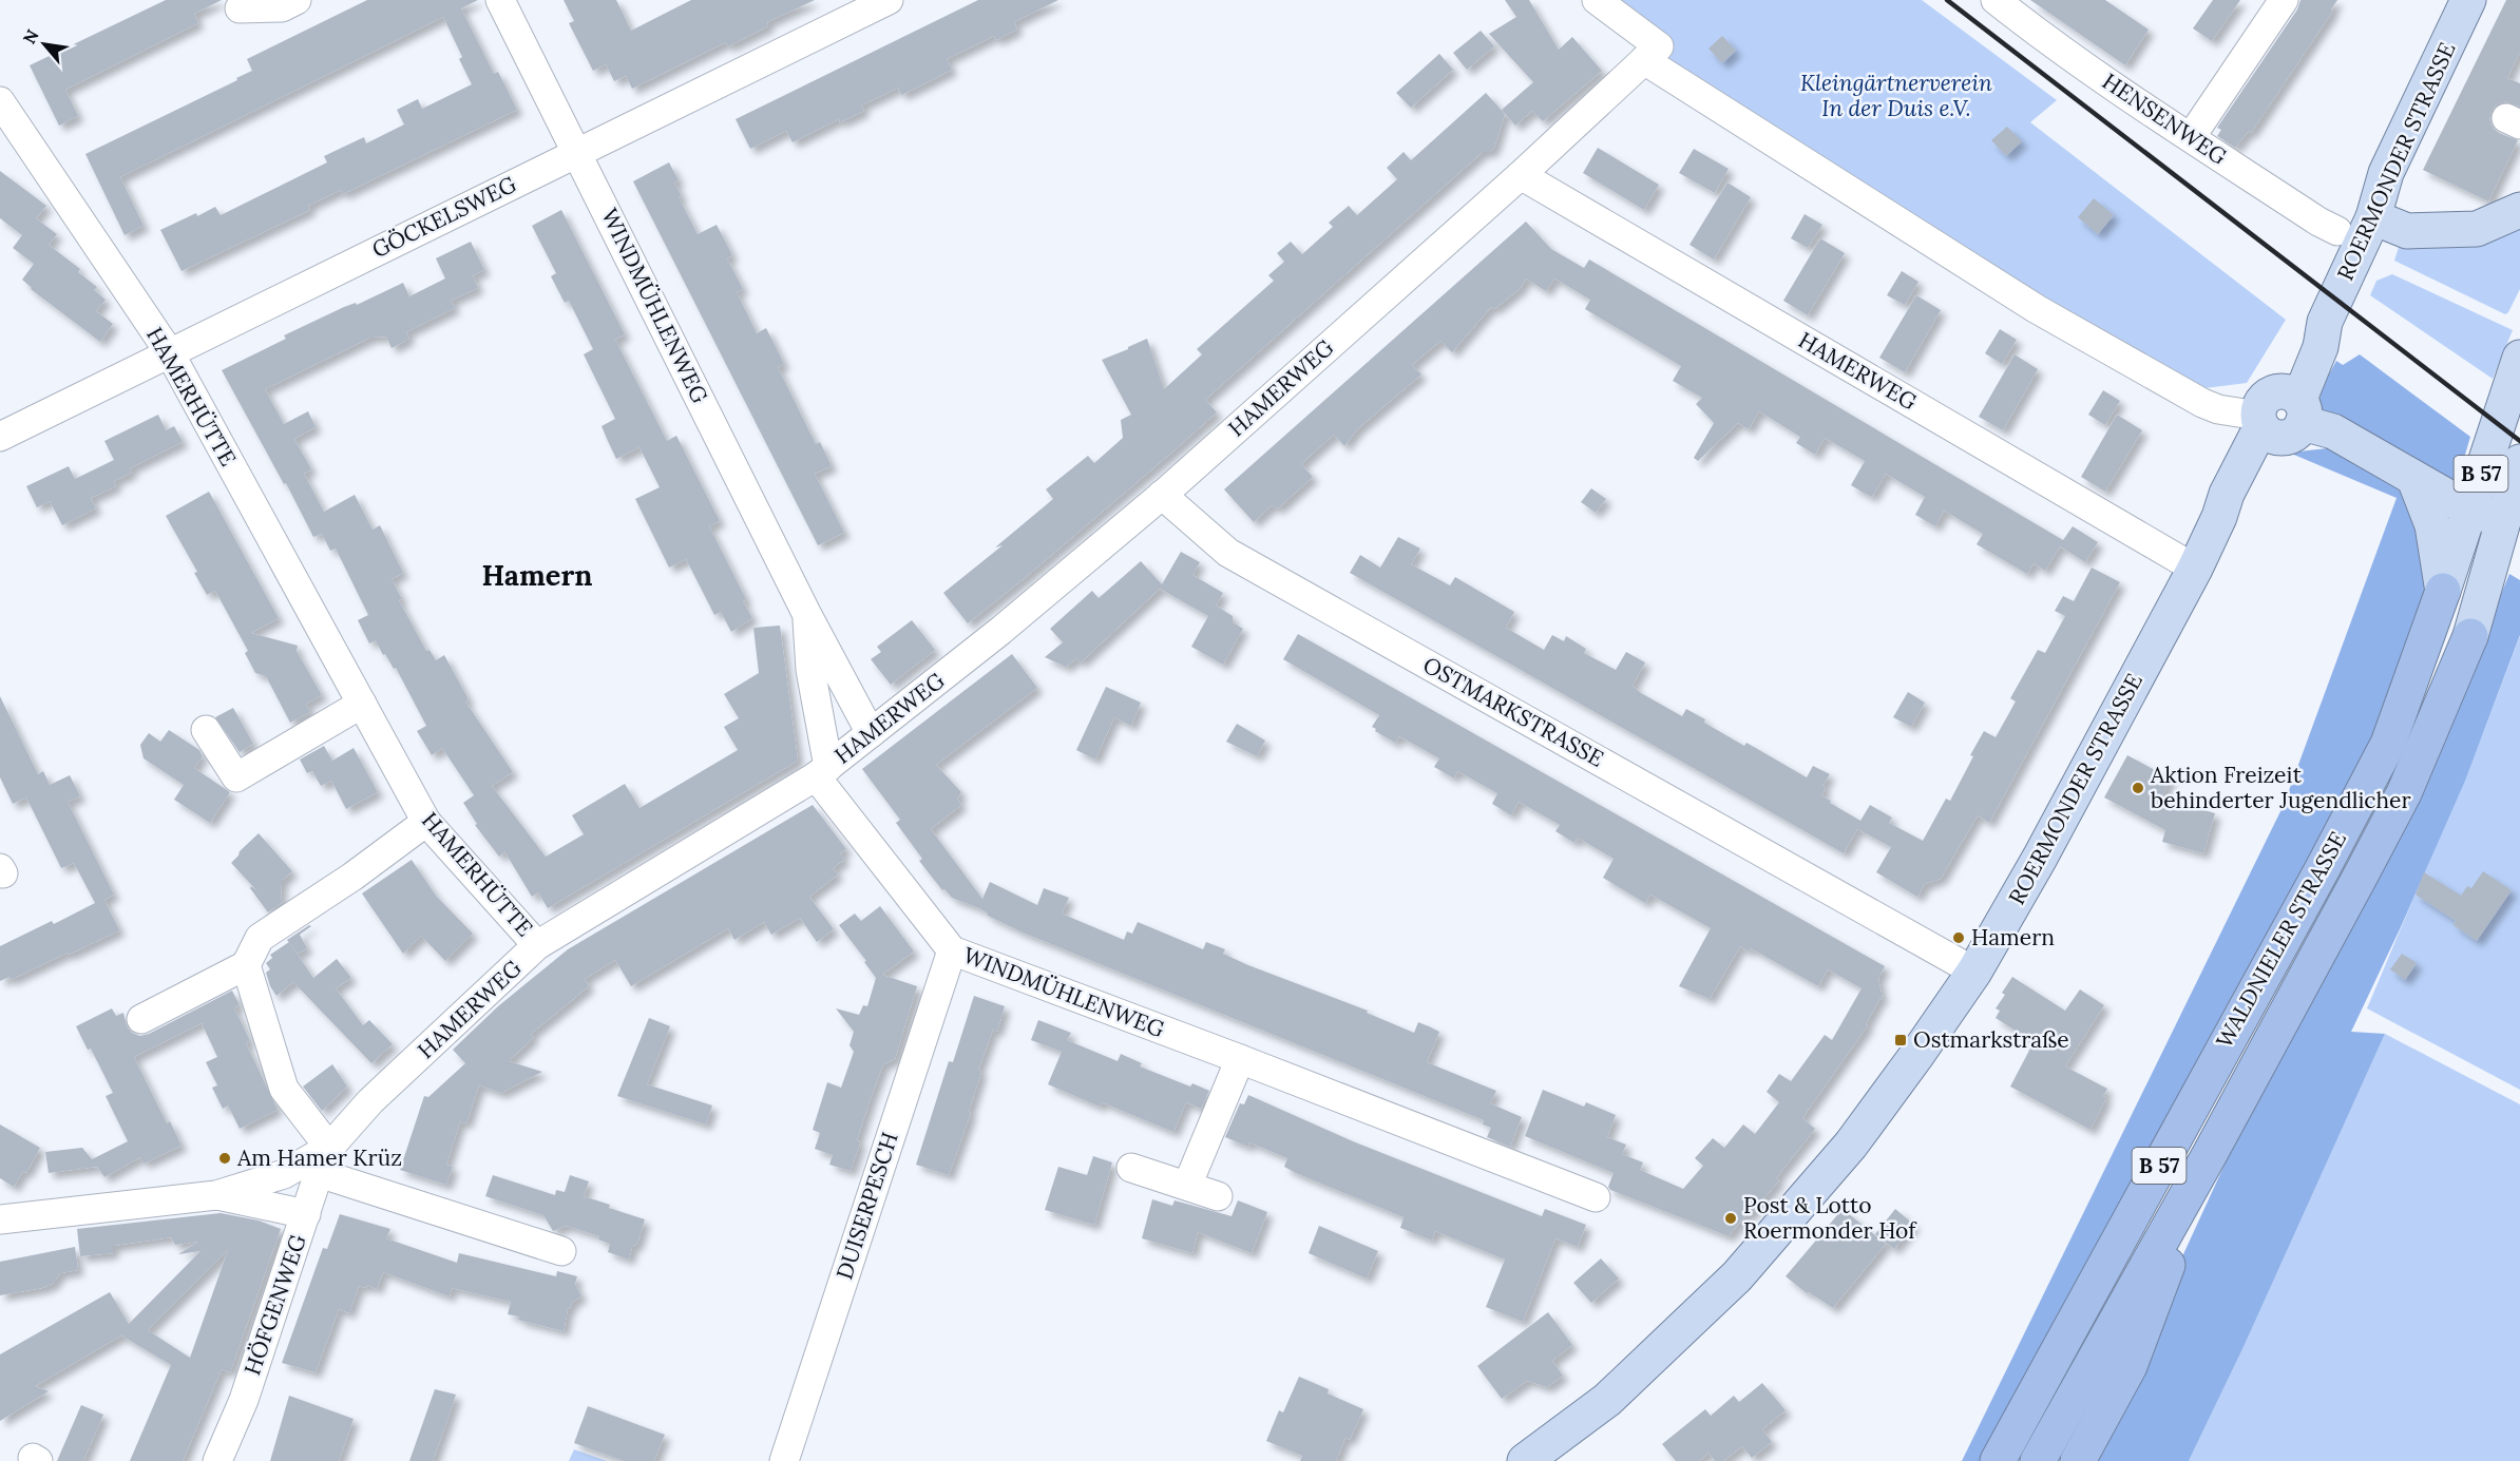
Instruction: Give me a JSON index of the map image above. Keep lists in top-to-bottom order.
{
  "streets": {
    "highway": ["B 57", "WALDNIELER STRASSE"],
    "main road": ["ROERMONDER STRASSE"],
    "street": [
      "HENSENWEG",
      "GÖCKELSWEG",
      "WINDMÜHLENWEG",
      "HAMERWEG",
      "HAMERHÜTTE",
      "OSTMARKSTRASSE",
      "DUISERPESCH",
      "HÖFGENWEG"
    ]
  },
  "crossings": [
    ["ROERMONDER STRASSE", "HAMERWEG"],
    ["ROERMONDER STRASSE", "OSTMARKSTRASSE"],
    ["GÖCKELSWEG", "WINDMÜHLENWEG"],
    ["GÖCKELSWEG", "HAMERHÜTTE"],
    ["WINDMÜHLENWEG", "HAMERWEG"],
    ["WINDMÜHLENWEG", "DUISERPESCH"],
    ["HAMERWEG", "HAMERHÜTTE"],
    ["HAMERWEG", "OSTMARKSTRASSE"],
    ["HAMERWEG", "HÖFGENWEG"]
  ],
  "districts": ["Hamern"],
  "parks": ["Kleingärtnerverein In der Duis e.V."],
  "places": {
    "other": [
      "Aktion Freizeit behinderter Jugendlicher",
      "Hamern",
      "Am Hamer Krüz",
      "Post & Lotto Roermonder Hof"
    ],
    "transit": ["Ostmarkstraße"]
  },
  "north": "top left"
}
